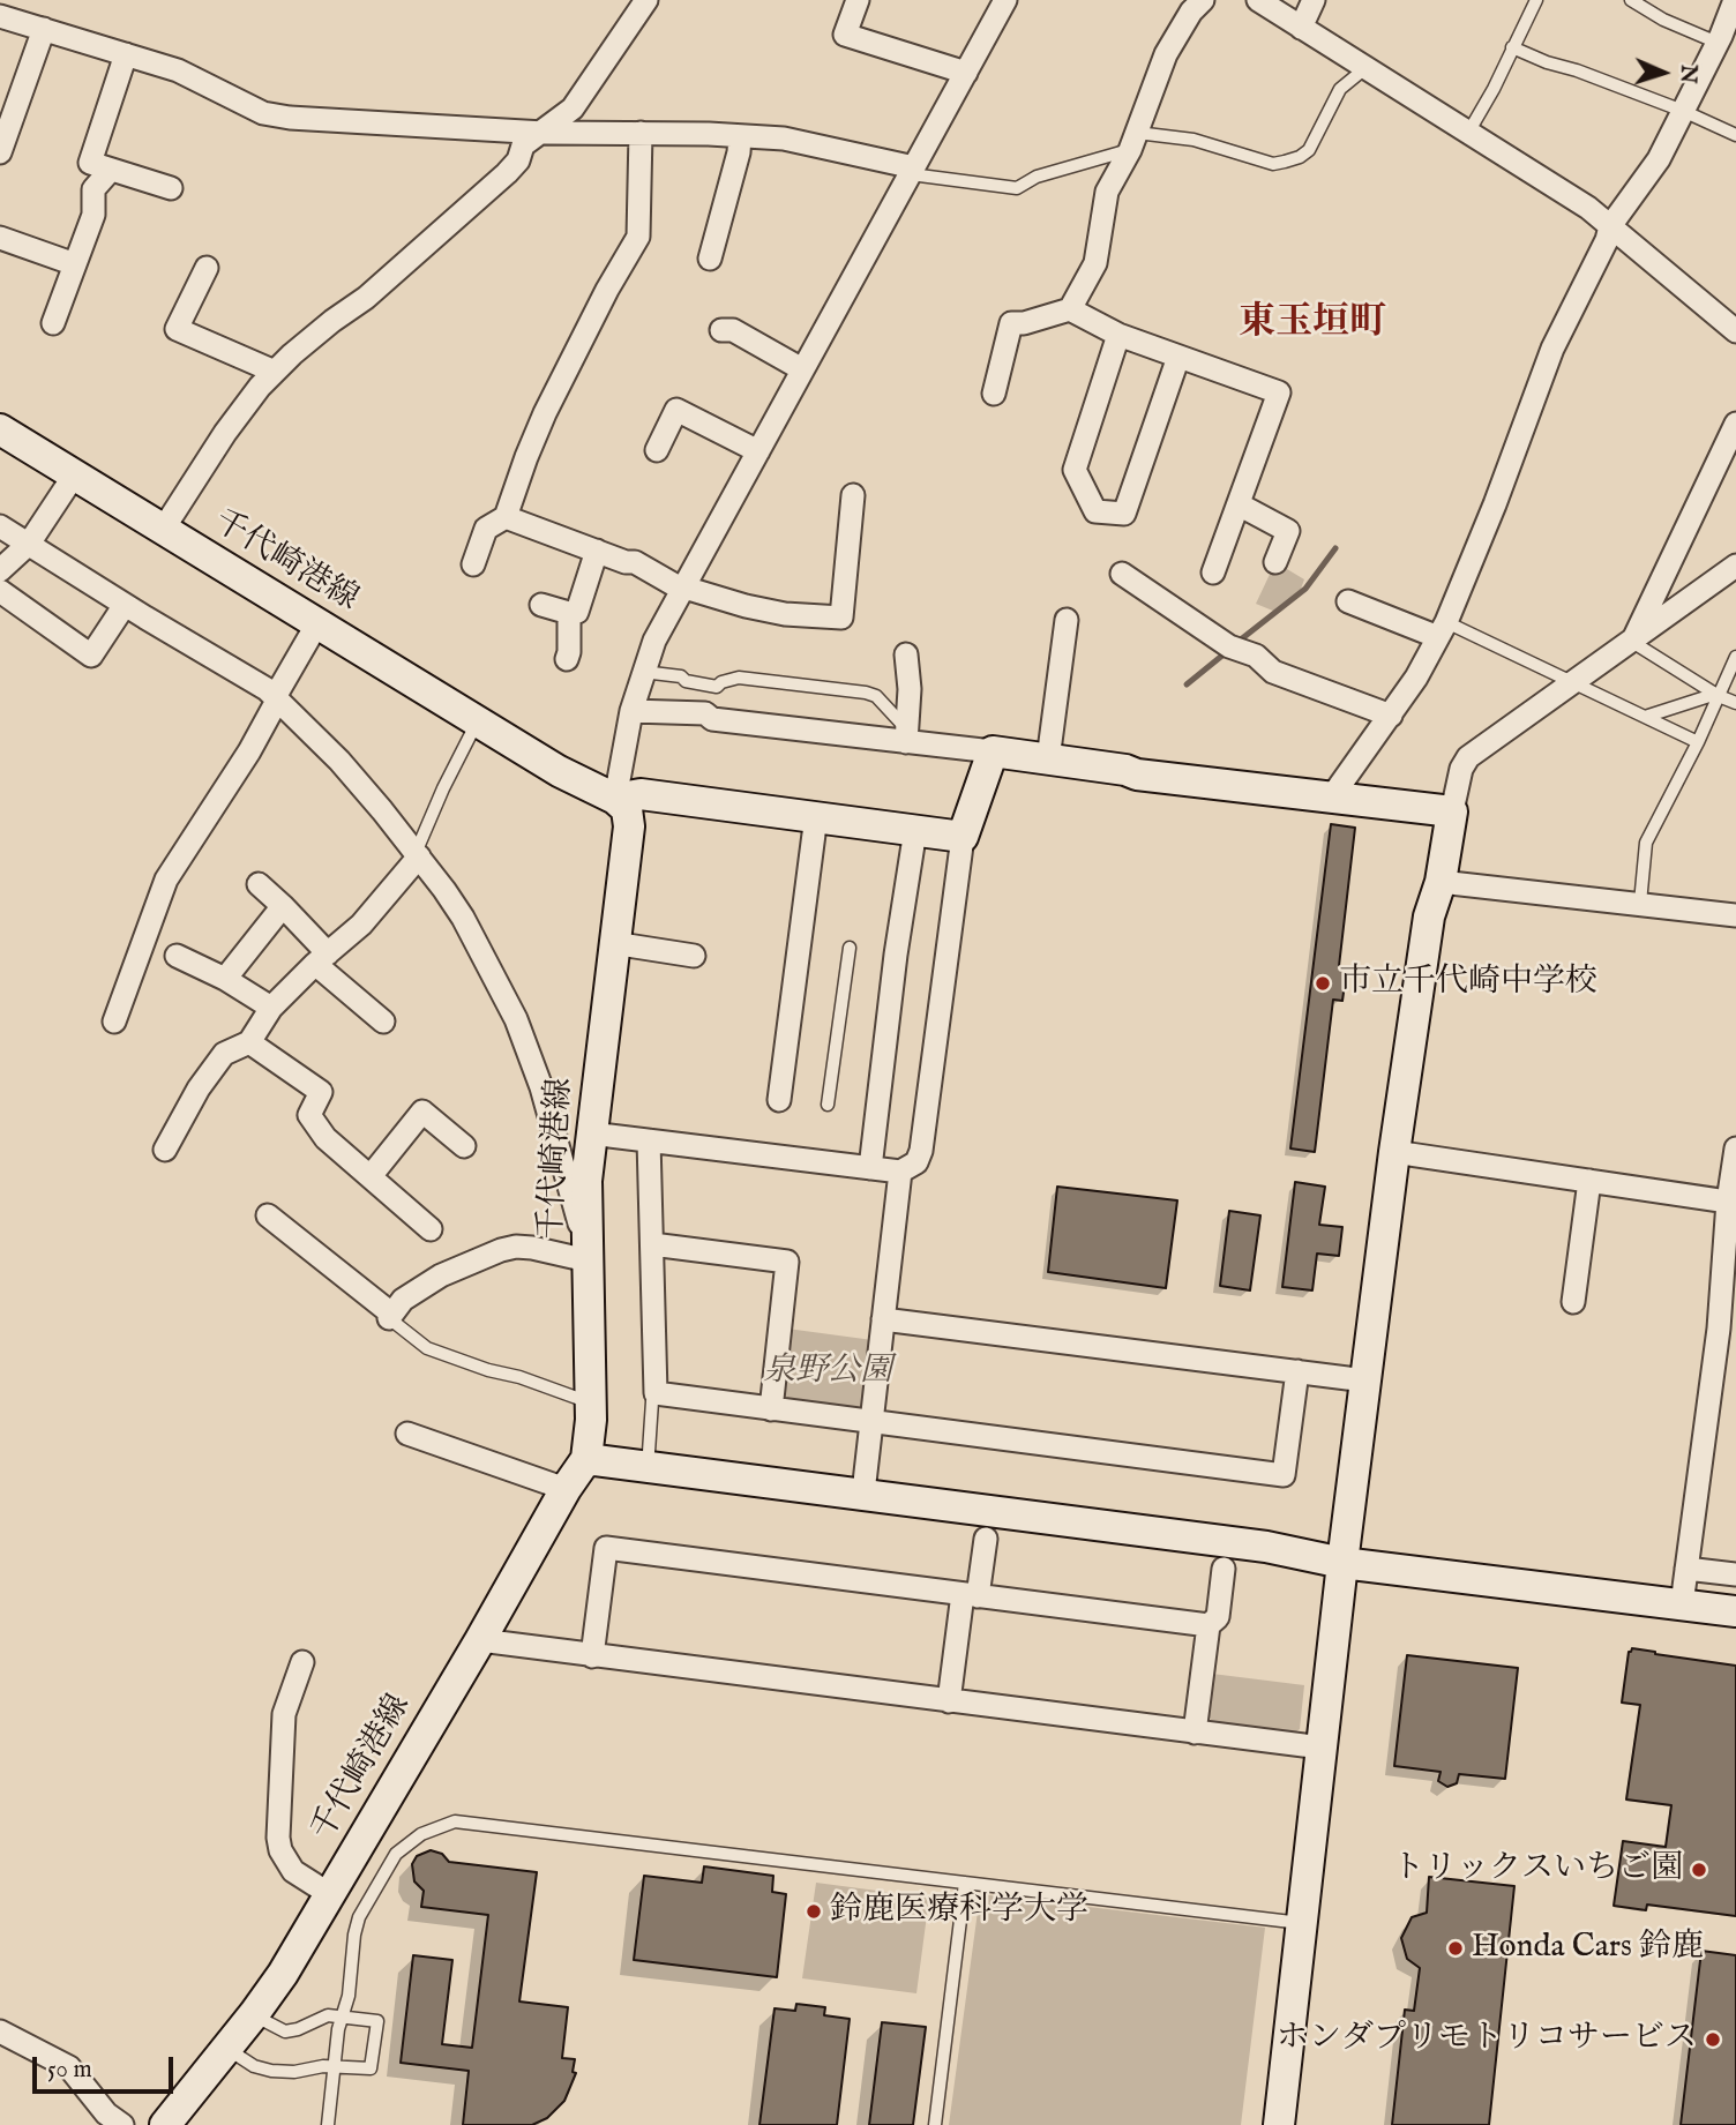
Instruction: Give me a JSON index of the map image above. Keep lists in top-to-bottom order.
{
  "streets": {
    "street": ["千代崎港線"]
  },
  "districts": ["東玉垣町"],
  "parks": ["泉野公園"],
  "places": [
    "市立千代崎中学校",
    "トリックスいちご園",
    "鈴鹿医療科学大学",
    "Honda Cars 鈴鹿",
    "ホンダプリモトリコサービス"
  ],
  "scale_bar": "50 m",
  "north": "right"
}
